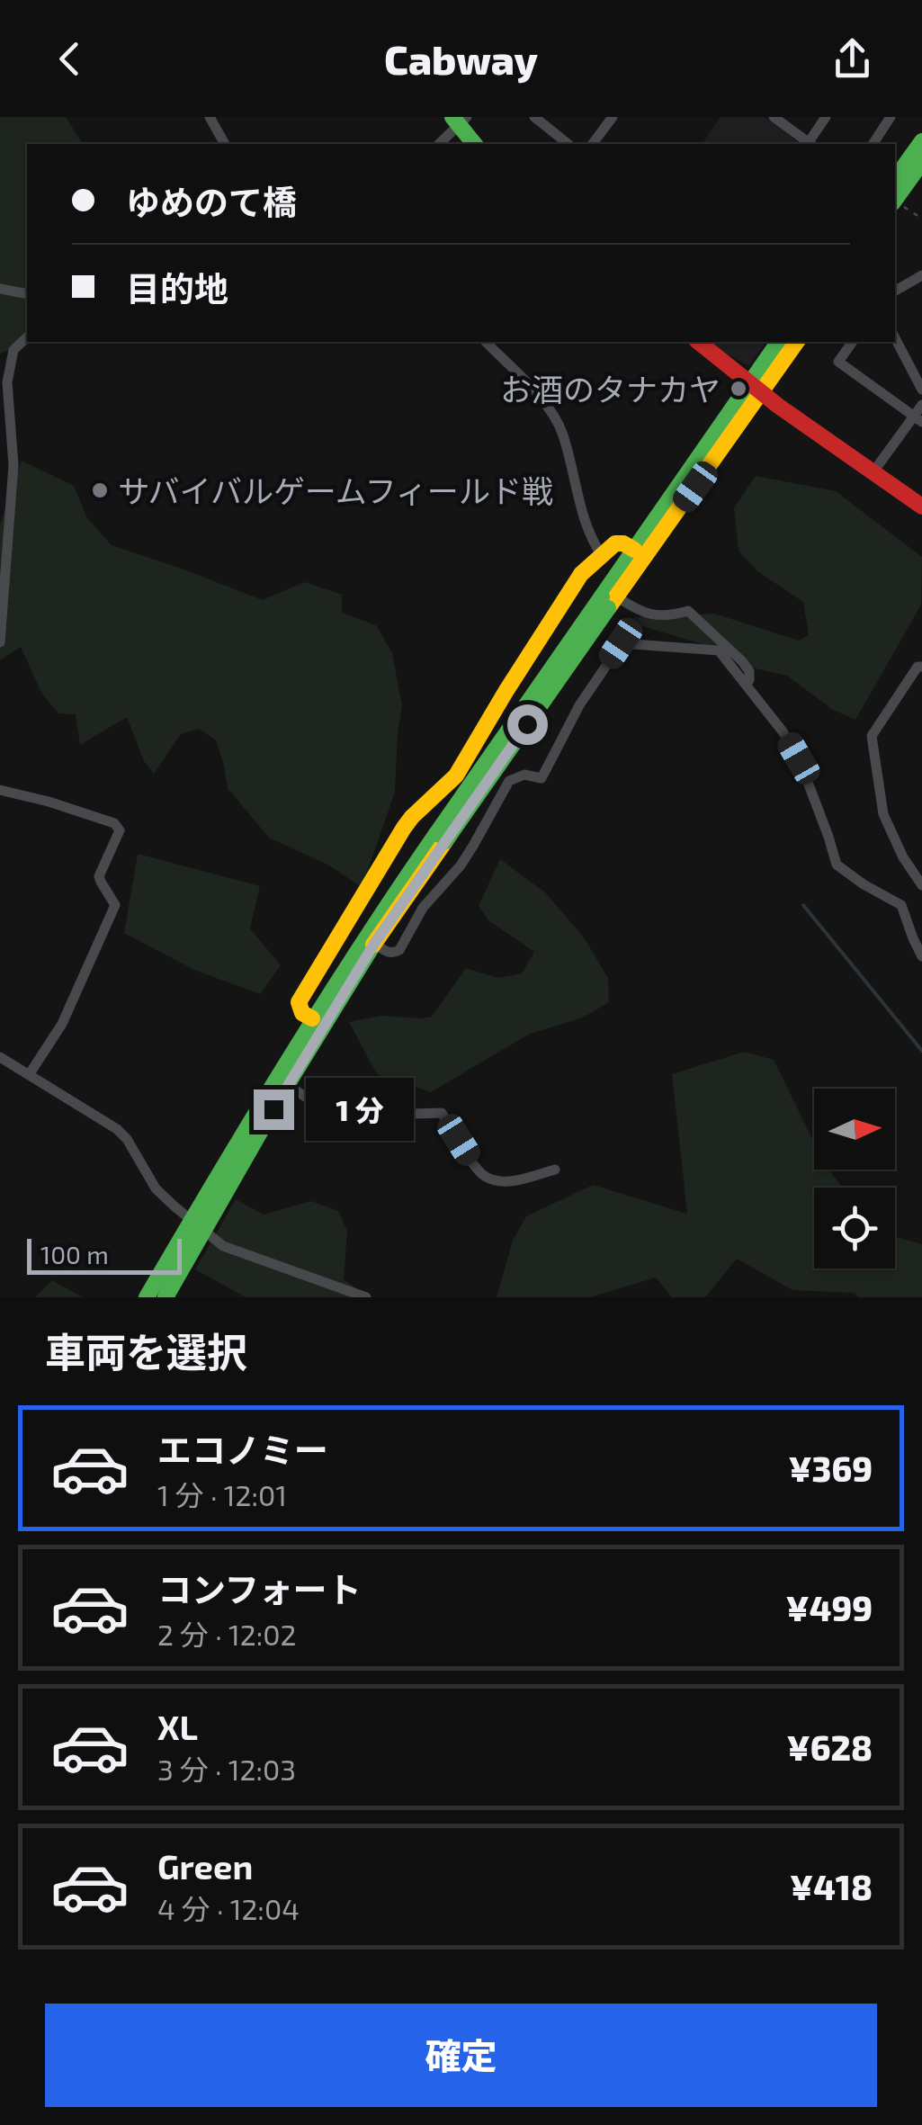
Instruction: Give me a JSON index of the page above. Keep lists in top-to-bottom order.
{
  "places": ["お酒のタナカヤ", "サバイバルゲームフィールド戦"],
  "scale_bar": "100 m",
  "north": "right",
  "page": {
    "header": "Cabway",
    "banner": ["ゆめのて橋", "目的地"],
    "bubble": "1 分",
    "scale": "100 m",
    "heading": "車両を選択",
    "list": [
      {
        "name": "エコノミー",
        "note": "1 分 · 12:01",
        "value": "¥369"
      },
      {
        "name": "コンフォート",
        "note": "2 分 · 12:02",
        "value": "¥499"
      },
      {
        "name": "XL",
        "note": "3 分 · 12:03",
        "value": "¥628"
      },
      {
        "name": "Green",
        "note": "4 分 · 12:04",
        "value": "¥418"
      }
    ],
    "buttons": "確定"
  }
}
